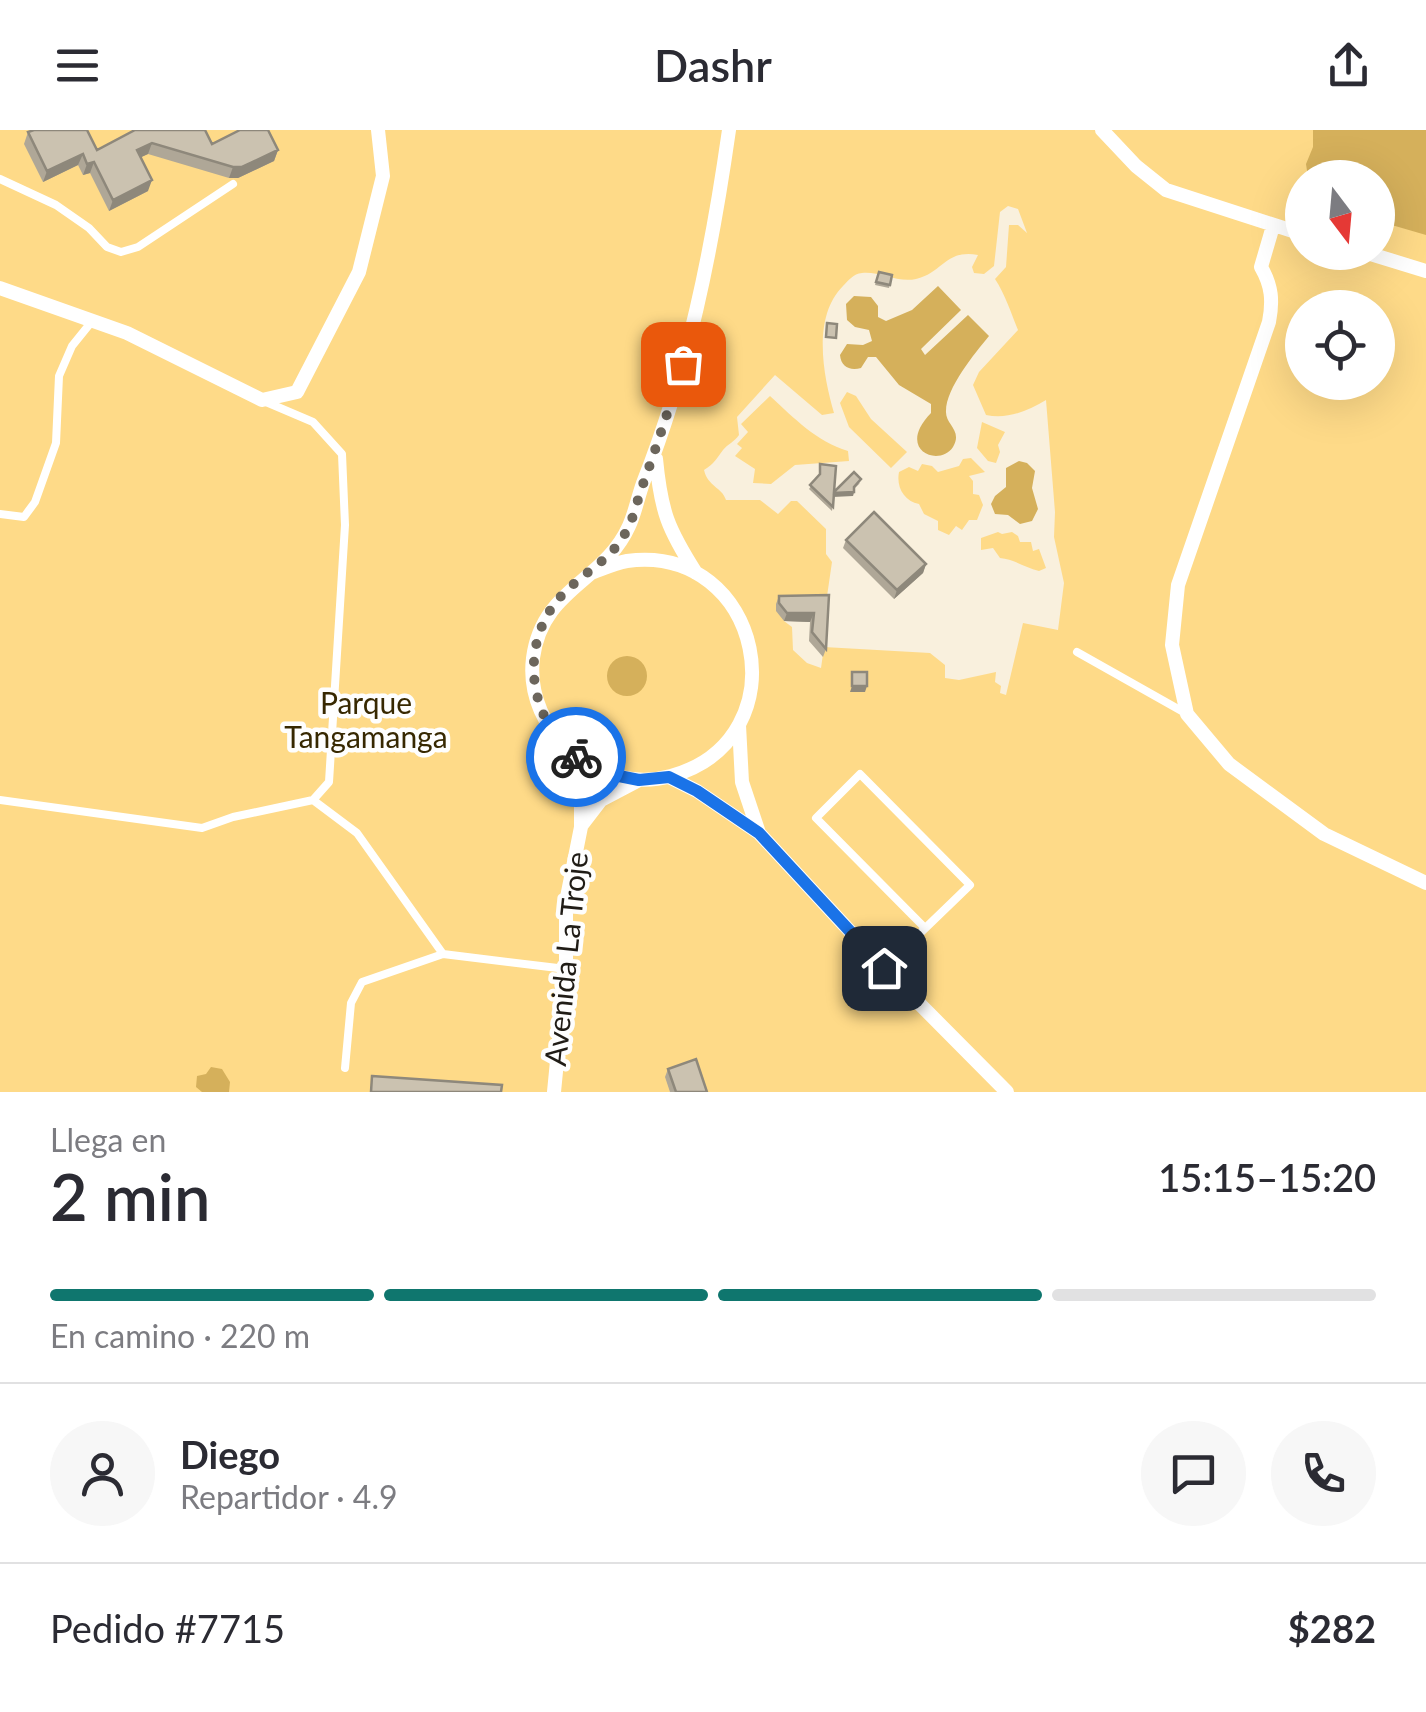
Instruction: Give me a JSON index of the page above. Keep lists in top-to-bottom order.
{
  "streets": {
    "street": ["Avenida La Troje"]
  },
  "parks": ["Parque Tangamanga"],
  "north": "bottom",
  "page": {
    "header": "Dashr",
    "heading": ["2 min", "Llega en", "15:15–15:20"],
    "panel": [
      "Diego",
      "Repartidor · 4.9",
      "Pedido #7715",
      "$282"
    ],
    "bar": "En camino · 220 m"
  }
}
